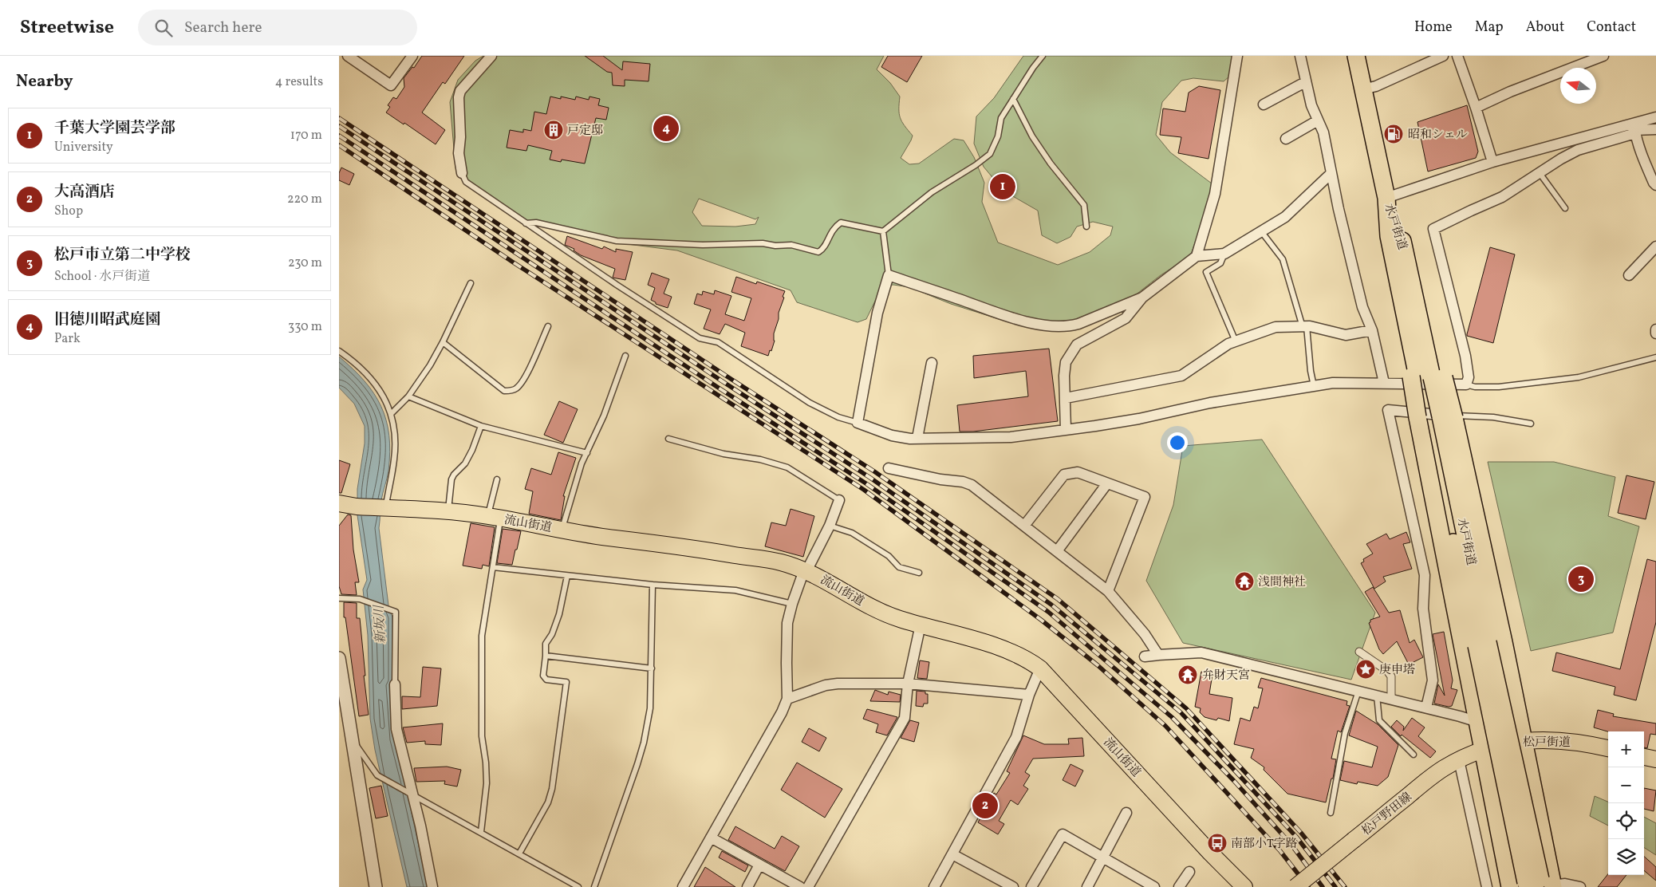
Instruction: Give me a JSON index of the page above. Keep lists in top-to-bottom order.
{
  "streets": {
    "highway": ["水戸街道"],
    "main road": ["流山街道", "松戸街道", "松戸野田線"]
  },
  "crossings": [
    ["松戸街道", "松戸野田線"]
  ],
  "water": ["新坂川"],
  "places": {
    "building": ["戸定邸"],
    "fuel station": ["昭和シェル"],
    "temple": ["浅間神社", "弁財天宮"],
    "place": ["庚申塔"],
    "bus stop": ["南部小T字路"]
  },
  "north": "left",
  "page": {
    "header": "Streetwise",
    "search": "Search here",
    "nav": [
      "Home",
      "Map",
      "About",
      "Contact"
    ],
    "heading": ["Nearby", "4 results"],
    "list": [
      {
        "mark": "1",
        "name": "千葉大学園芸学部",
        "note": "University",
        "value": "170 m"
      },
      {
        "mark": "2",
        "name": "大高酒店",
        "note": "Shop",
        "value": "220 m"
      },
      {
        "mark": "3",
        "name": "松戸市立第二中学校",
        "note": "School · 水戸街道",
        "value": "230 m"
      },
      {
        "mark": "4",
        "name": "旧徳川昭武庭園",
        "note": "Park",
        "value": "330 m"
      }
    ],
    "pins": [
      "4",
      "1",
      "3",
      "2"
    ],
    "map_buttons": ["+", "−"]
  }
}
